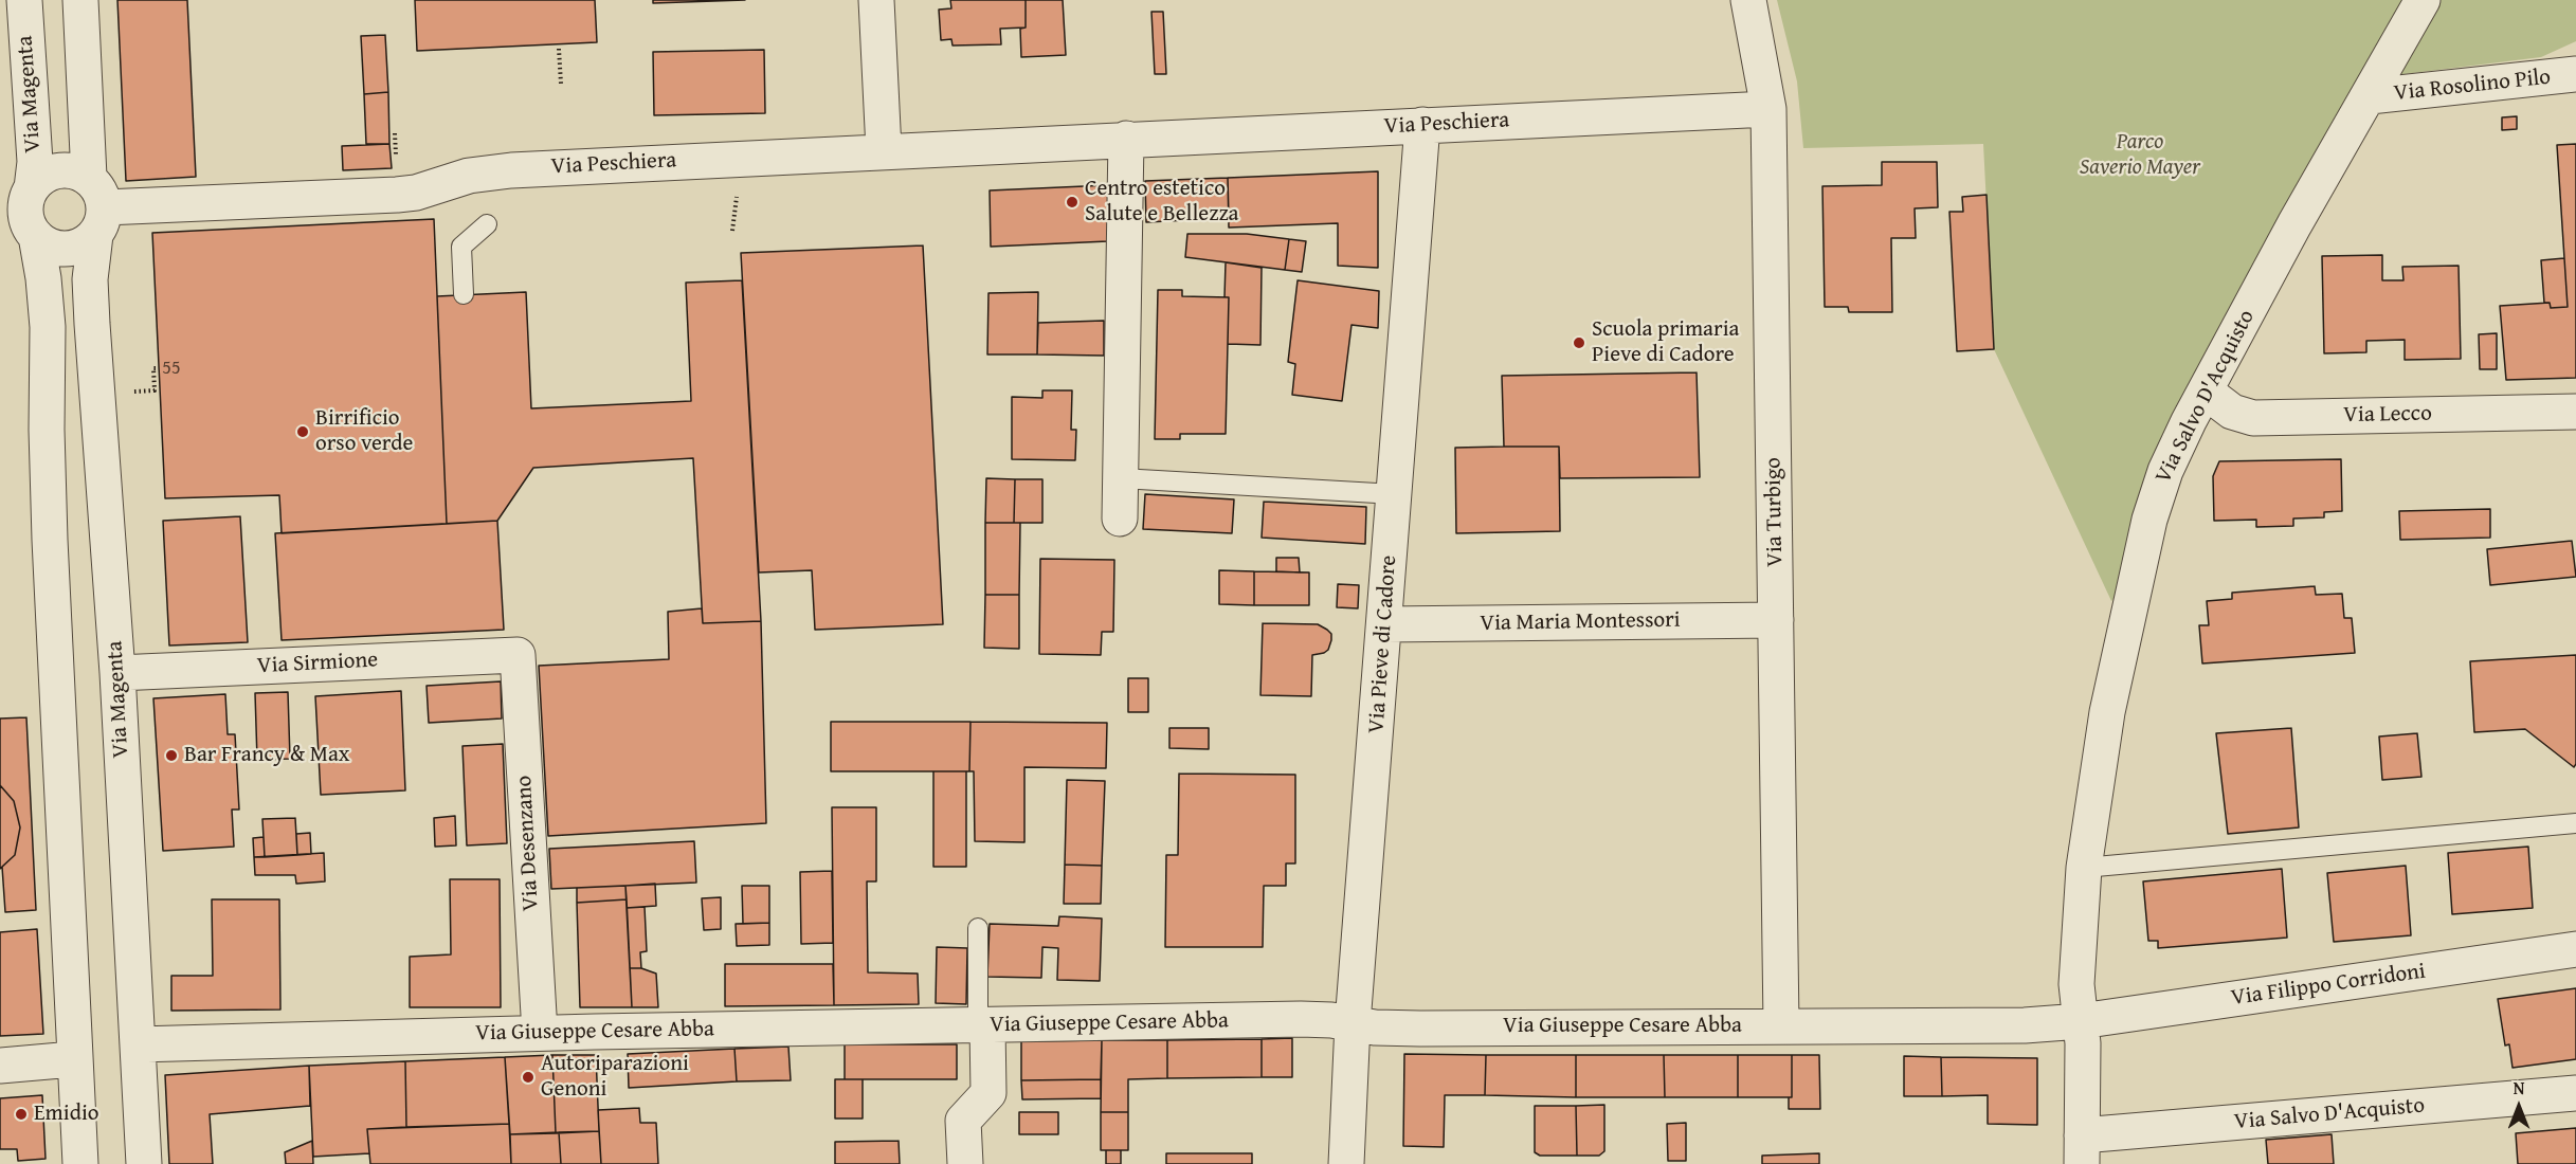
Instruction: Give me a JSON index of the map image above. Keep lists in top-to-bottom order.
{
  "streets": {
    "street": [
      "Via Rosolino Pilo",
      "Via Magenta",
      "Via Peschiera",
      "Via Salvo D'Acquisto",
      "Via Lecco",
      "Via Turbigo",
      "Via Maria Montessori",
      "Via Pieve di Cadore",
      "Via Sirmione",
      "Via Desenzano",
      "Via Filippo Corridoni",
      "Via Giuseppe Cesare Abba"
    ]
  },
  "crossings": [
    ["Via Rosolino Pilo", "Via Salvo D'Acquisto"],
    ["Via Magenta", "Via Peschiera"],
    ["Via Magenta", "Via Sirmione"],
    ["Via Magenta", "Via Giuseppe Cesare Abba"],
    ["Via Peschiera", "Via Turbigo"],
    ["Via Peschiera", "Via Pieve di Cadore"],
    ["Via Salvo D'Acquisto", "Via Lecco"],
    ["Via Salvo D'Acquisto", "Via Filippo Corridoni"],
    ["Via Salvo D'Acquisto", "Via Giuseppe Cesare Abba"],
    ["Via Turbigo", "Via Maria Montessori"],
    ["Via Turbigo", "Via Giuseppe Cesare Abba"],
    ["Via Maria Montessori", "Via Pieve di Cadore"],
    ["Via Pieve di Cadore", "Via Giuseppe Cesare Abba"],
    ["Via Sirmione", "Via Desenzano"],
    ["Via Desenzano", "Via Giuseppe Cesare Abba"],
    ["Via Filippo Corridoni", "Via Giuseppe Cesare Abba"]
  ],
  "parks": ["Parco Saverio Mayer"],
  "places": [
    "Centro estetico Salute e Bellezza",
    "Scuola primaria Pieve di Cadore",
    "Birrificio orso verde",
    "Bar Francy & Max",
    "Autoriparazioni Genoni",
    "Emidio"
  ],
  "house_numbers": ["55"],
  "north": "top"
}
